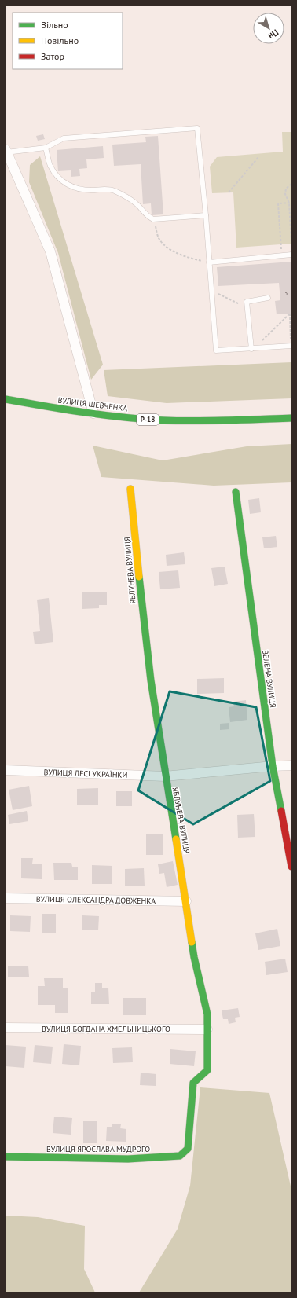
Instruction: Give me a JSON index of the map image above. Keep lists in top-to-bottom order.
{
  "streets": {
    "street": [
      "ВУЛИЦЯ ШЕВЧЕНКА",
      "Р-18",
      "ЯБЛУНЕВА ВУЛИЦЯ",
      "ЗЕЛЕНА ВУЛИЦЯ",
      "ВУЛИЦЯ ЛЕСІ УКРАЇНКИ",
      "ВУЛИЦЯ ОЛЕКСАНДРА ДОВЖЕНКА",
      "ВУЛИЦЯ БОГДАНА ХМЕЛЬНИЦЬКОГО",
      "ВУЛИЦЯ ЯРОСЛАВА МУДРОГО"
    ]
  },
  "crossings": [
    ["ЯБЛУНЕВА ВУЛИЦЯ", "ВУЛИЦЯ ЛЕСІ УКРАЇНКИ"],
    ["ЯБЛУНЕВА ВУЛИЦЯ", "ВУЛИЦЯ ОЛЕКСАНДРА ДОВЖЕНКА"],
    ["ЯБЛУНЕВА ВУЛИЦЯ", "ВУЛИЦЯ БОГДАНА ХМЕЛЬНИЦЬКОГО"],
    ["ЯБЛУНЕВА ВУЛИЦЯ", "ВУЛИЦЯ ЯРОСЛАВА МУДРОГО"],
    ["ЗЕЛЕНА ВУЛИЦЯ", "ВУЛИЦЯ ЛЕСІ УКРАЇНКИ"]
  ],
  "house_numbers": ["3"],
  "legend": ["Вільно", "Повільно", "Затор"],
  "north": "bottom right"
}
